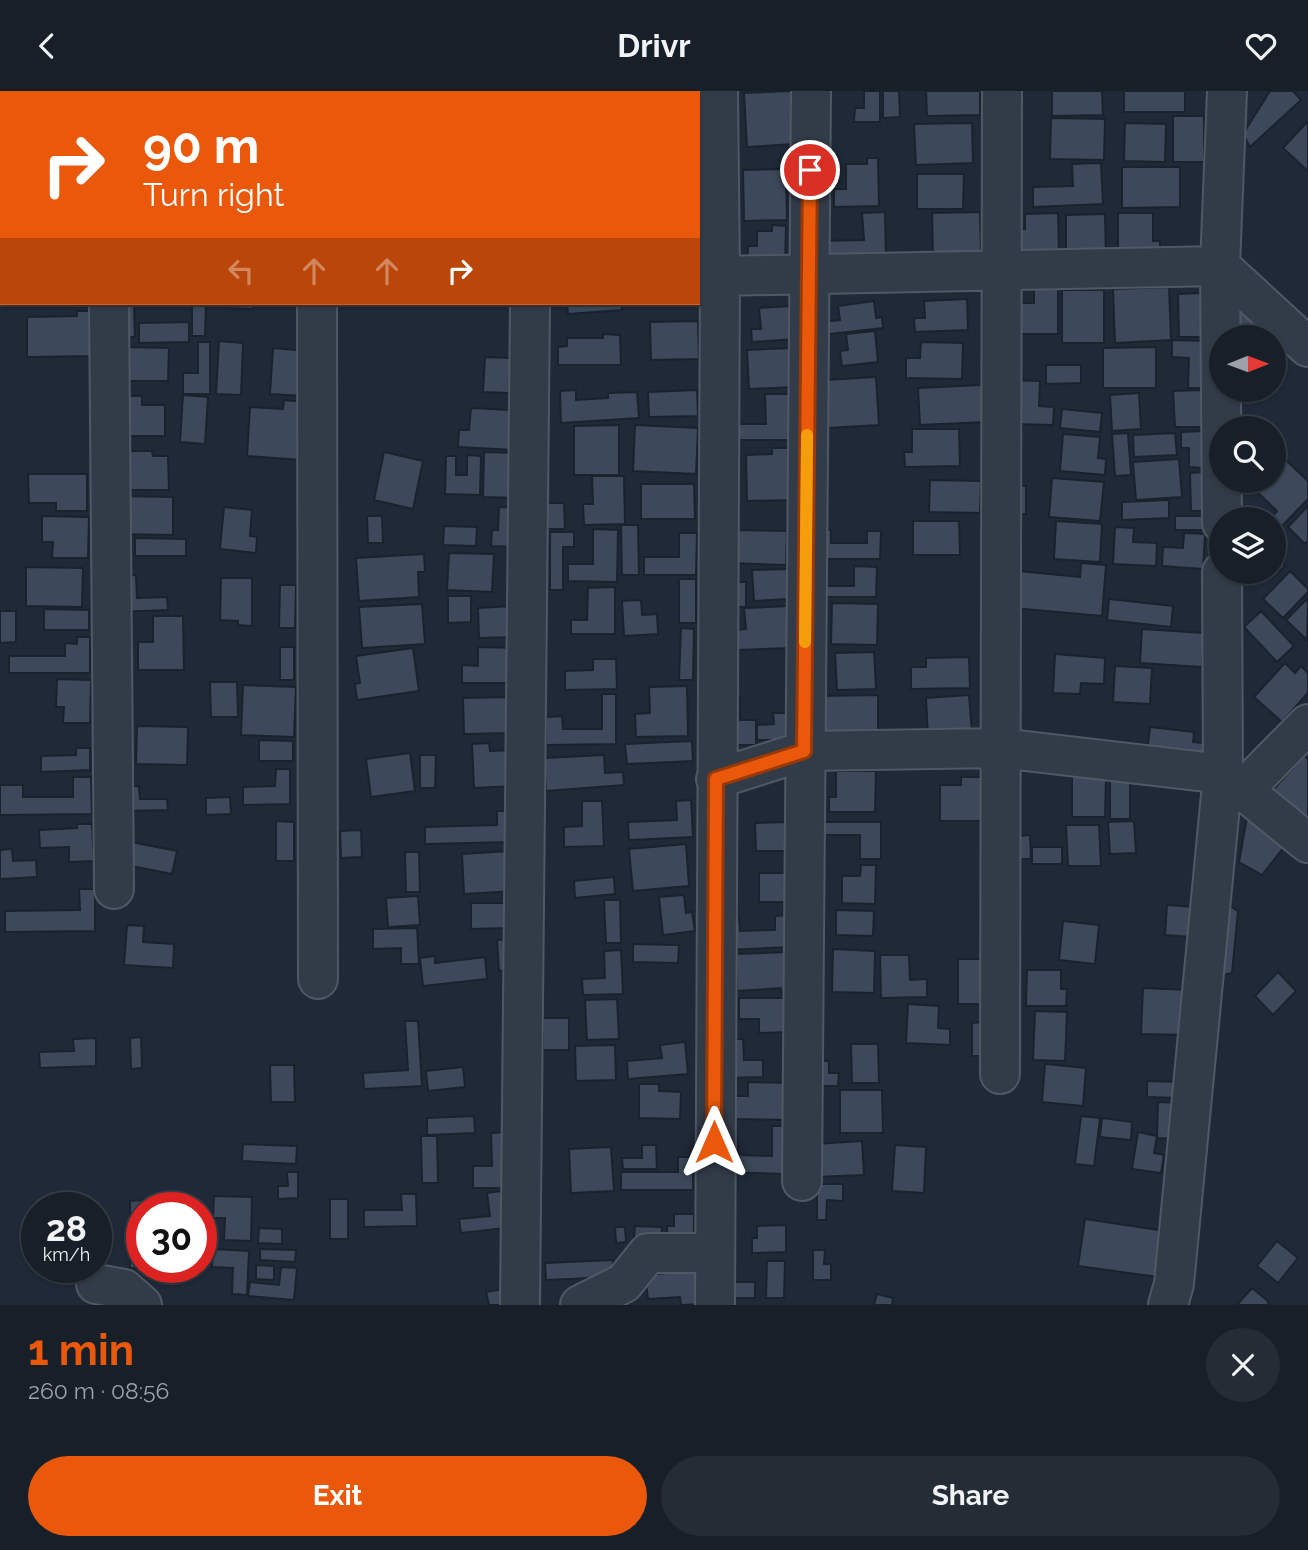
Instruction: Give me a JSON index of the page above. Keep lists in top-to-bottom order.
{
  "north": "right",
  "page": {
    "header": "Drivr",
    "turn": ["90 m", "Turn right"],
    "speed": "28 km/h",
    "limit": "30",
    "heading": ["1 min", "260 m · 08:56"],
    "buttons": ["Exit", "Share"]
  }
}
